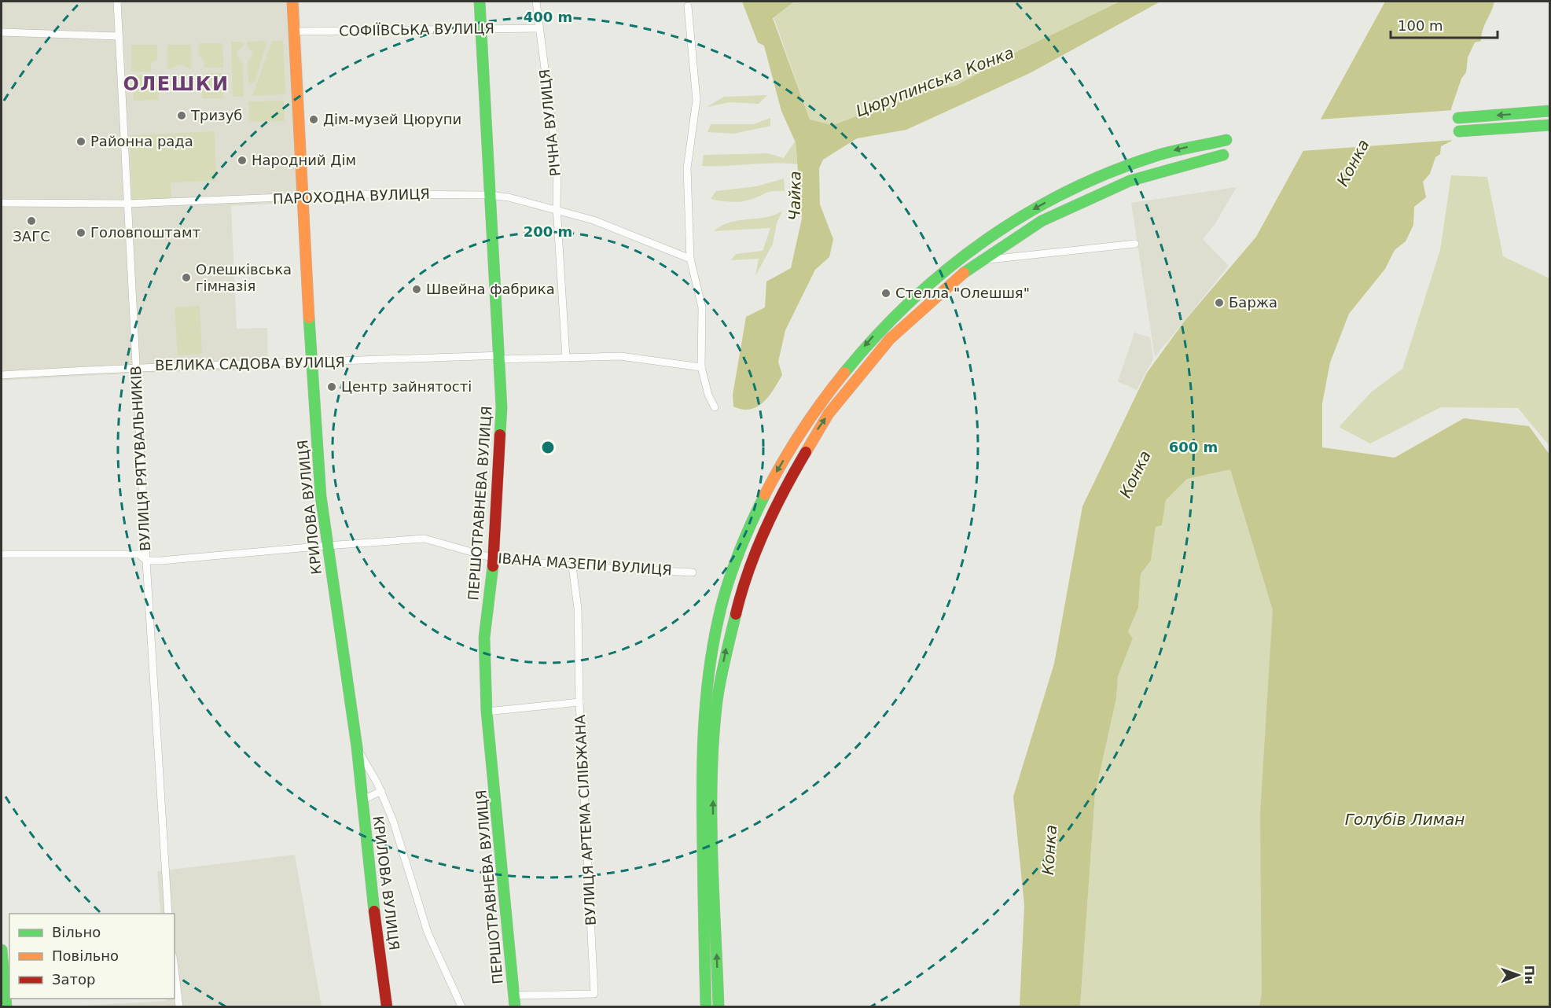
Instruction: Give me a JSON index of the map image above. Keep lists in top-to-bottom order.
{
  "streets": {
    "main road": ["ПЕРШОТРАВНЕВА ВУЛИЦЯ", "КРИЛОВА ВУЛИЦЯ"],
    "street": [
      "СОФІЇВСЬКА ВУЛИЦЯ",
      "РІЧНА ВУЛИЦЯ",
      "ПАРОХОДНА ВУЛИЦЯ",
      "ВЕЛИКА САДОВА ВУЛИЦЯ",
      "ВУЛИЦЯ РЯТУВАЛЬНИКІВ",
      "ІВАНА МАЗЕПИ ВУЛИЦЯ",
      "ВУЛИЦЯ АРТЕМА СІЛІБЖАНА"
    ]
  },
  "crossings": [
    ["СОФІЇВСЬКА ВУЛИЦЯ", "РІЧНА ВУЛИЦЯ"],
    ["СОФІЇВСЬКА ВУЛИЦЯ", "ПЕРШОТРАВНЕВА ВУЛИЦЯ"],
    ["СОФІЇВСЬКА ВУЛИЦЯ", "КРИЛОВА ВУЛИЦЯ"],
    ["РІЧНА ВУЛИЦЯ", "ПАРОХОДНА ВУЛИЦЯ"],
    ["РІЧНА ВУЛИЦЯ", "ВЕЛИКА САДОВА ВУЛИЦЯ"],
    ["ПАРОХОДНА ВУЛИЦЯ", "ВУЛИЦЯ РЯТУВАЛЬНИКІВ"],
    ["ПАРОХОДНА ВУЛИЦЯ", "ПЕРШОТРАВНЕВА ВУЛИЦЯ"],
    ["ПАРОХОДНА ВУЛИЦЯ", "КРИЛОВА ВУЛИЦЯ"],
    ["ВЕЛИКА САДОВА ВУЛИЦЯ", "ВУЛИЦЯ РЯТУВАЛЬНИКІВ"],
    ["ВЕЛИКА САДОВА ВУЛИЦЯ", "ПЕРШОТРАВНЕВА ВУЛИЦЯ"],
    ["ВЕЛИКА САДОВА ВУЛИЦЯ", "КРИЛОВА ВУЛИЦЯ"],
    ["ВУЛИЦЯ РЯТУВАЛЬНИКІВ", "ІВАНА МАЗЕПИ ВУЛИЦЯ"],
    ["ПЕРШОТРАВНЕВА ВУЛИЦЯ", "ІВАНА МАЗЕПИ ВУЛИЦЯ"],
    ["ПЕРШОТРАВНЕВА ВУЛИЦЯ", "ВУЛИЦЯ АРТЕМА СІЛІБЖАНА"],
    ["КРИЛОВА ВУЛИЦЯ", "ІВАНА МАЗЕПИ ВУЛИЦЯ"],
    ["ІВАНА МАЗЕПИ ВУЛИЦЯ", "ВУЛИЦЯ АРТЕМА СІЛІБЖАНА"]
  ],
  "districts": ["ОЛЕШКИ"],
  "water": [
    "Цюрупинська Конка",
    "Конка",
    "Чайка",
    "Голубів Лиман"
  ],
  "places": [
    "Тризуб",
    "Дім-музей Цюрупи",
    "Районна рада",
    "Народний Дім",
    "ЗАГС",
    "Головпоштамт",
    "Олешківська гімназія",
    "Швейна фабрика",
    "Стелла \"Олешшя\"",
    "Баржа",
    "Центр зайнятості"
  ],
  "legend": ["Вільно", "Повільно", "Затор"],
  "scale_bar": "100 m",
  "north": "right",
  "rings": ["400 m", "200 m", "600 m"]
}
